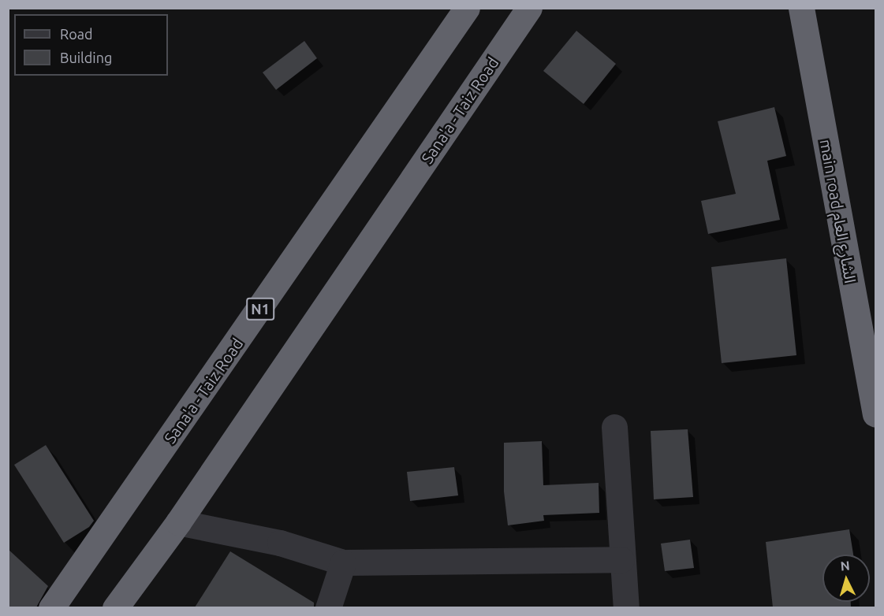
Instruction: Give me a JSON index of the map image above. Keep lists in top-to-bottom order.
{
  "streets": {
    "highway": ["Sana'a - Taiz Road", "main road الشارع العام", "N1"]
  },
  "legend": ["Road", "Building"],
  "north": "top"
}
